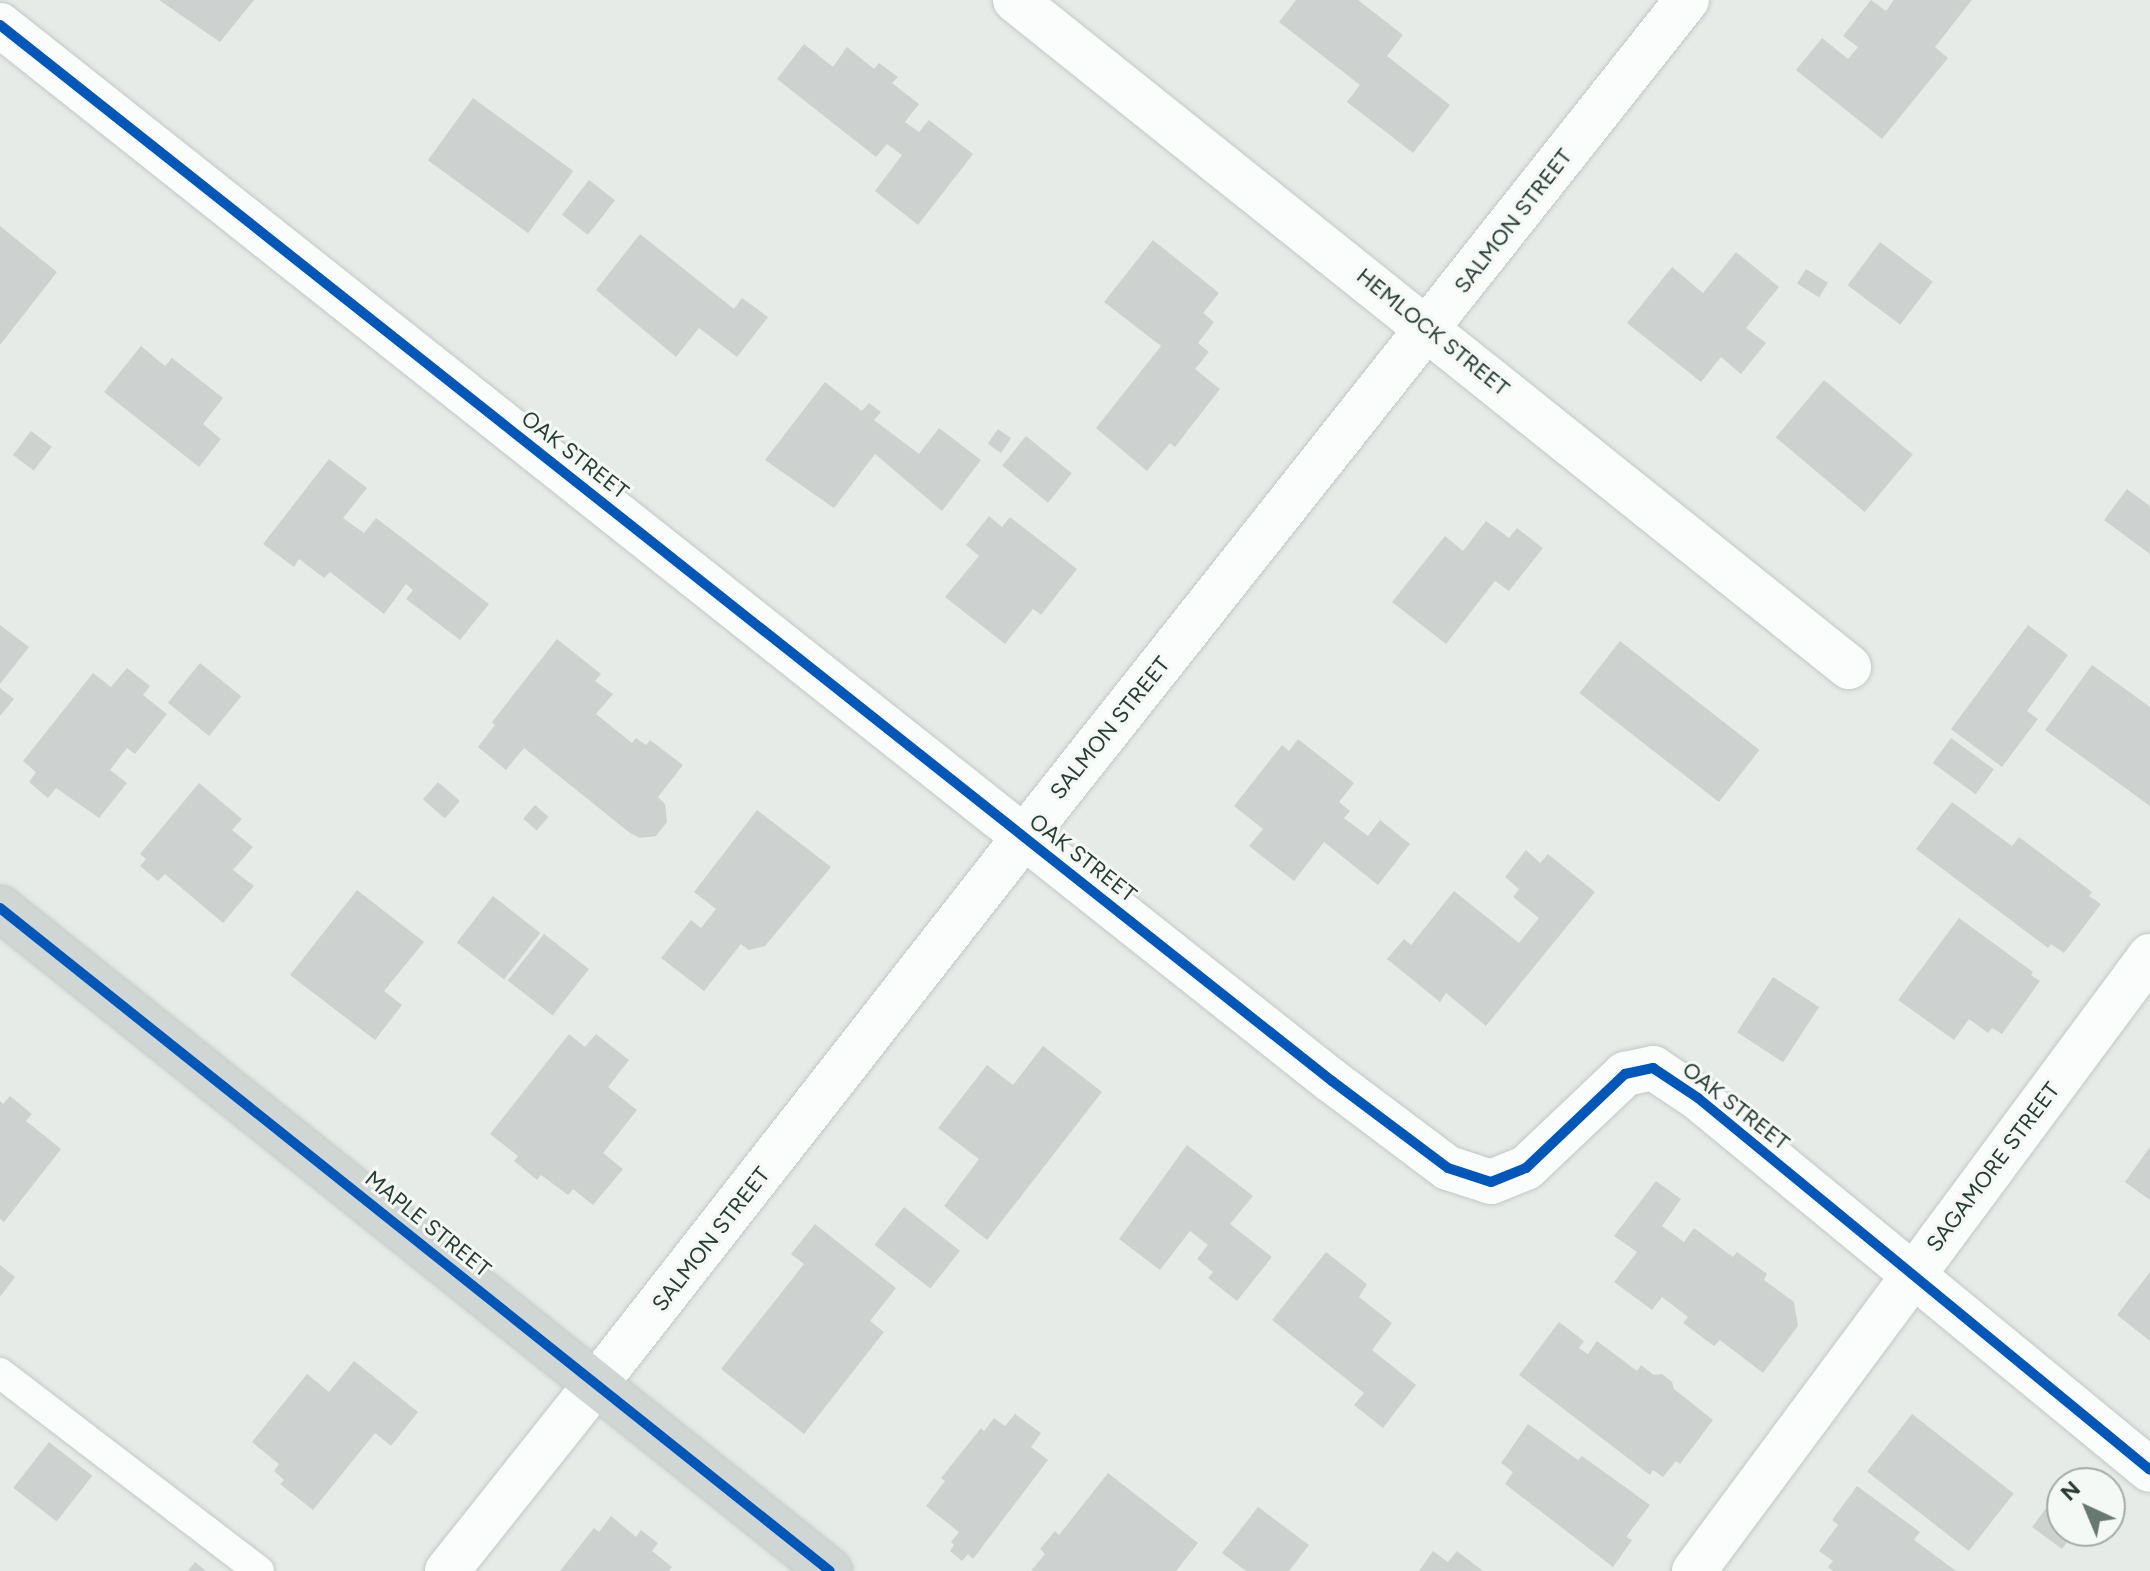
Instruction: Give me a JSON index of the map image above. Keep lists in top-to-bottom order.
{
  "streets": {
    "main road": ["MAPLE STREET"],
    "street": [
      "SALMON STREET",
      "HEMLOCK STREET",
      "OAK STREET",
      "SAGAMORE STREET"
    ]
  },
  "crossings": [
    ["SALMON STREET", "HEMLOCK STREET"],
    ["SALMON STREET", "OAK STREET"],
    ["SALMON STREET", "MAPLE STREET"],
    ["OAK STREET", "SAGAMORE STREET"]
  ],
  "north": "top left"
}
